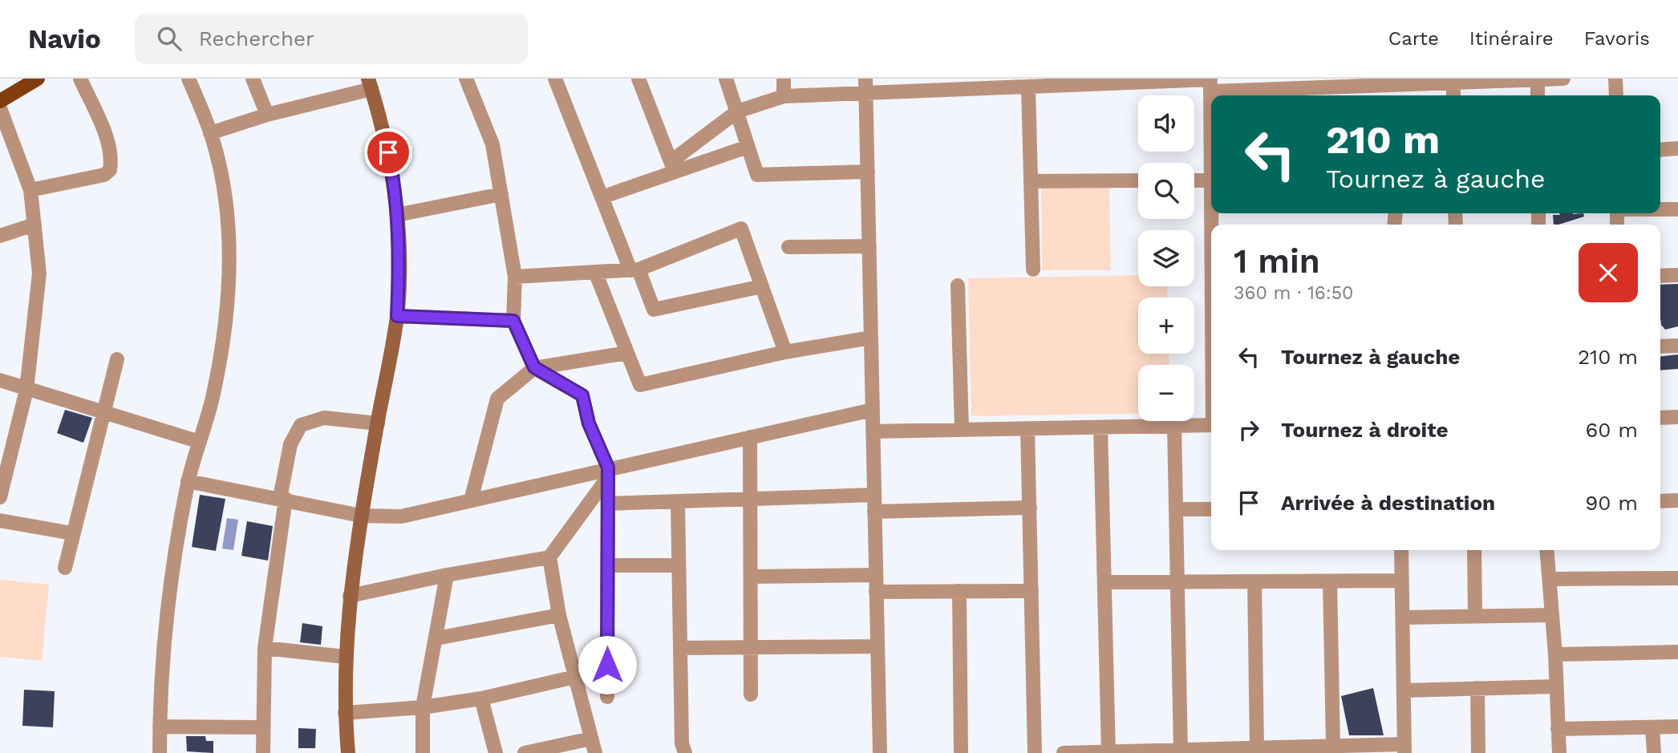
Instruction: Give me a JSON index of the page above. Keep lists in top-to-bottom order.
{
  "page": {
    "header": "Navio",
    "search": "Rechercher",
    "nav": ["Carte", "Itinéraire", "Favoris"],
    "map_buttons": ["+", "−"],
    "turn": ["210 m", "Tournez à gauche"],
    "heading": ["1 min", "360 m · 16:50"],
    "list": [
      {
        "name": "Tournez à gauche",
        "value": "210 m"
      },
      {
        "name": "Tournez à droite",
        "value": "60 m"
      },
      {
        "name": "Arrivée à destination",
        "value": "90 m"
      }
    ]
  }
}
